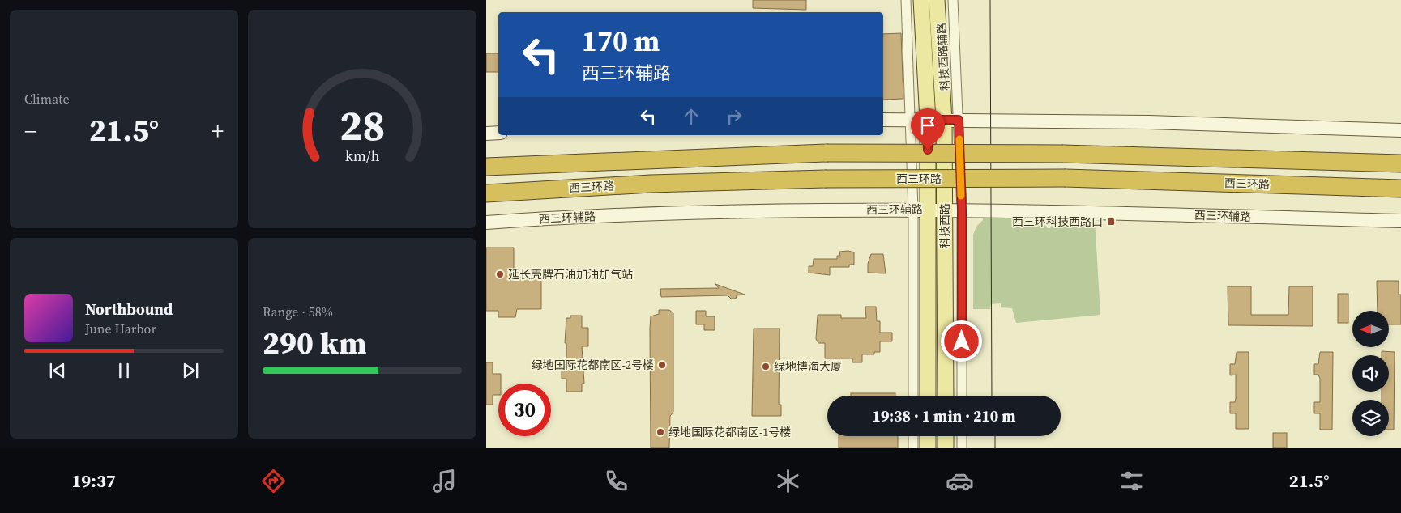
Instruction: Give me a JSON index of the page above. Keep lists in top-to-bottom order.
{
  "streets": {
    "highway": ["西三环路"],
    "main road": ["西三环辅路", "科技西路"],
    "street": ["科技西路辅路"]
  },
  "crossings": [
    ["科技西路辅路", "西三环辅路"],
    ["科技西路辅路", "科技西路"],
    ["西三环辅路", "科技西路"]
  ],
  "places": {
    "transit": ["西三环科技西路口"],
    "other": [
      "延长壳牌石油加油加气站",
      "绿地国际花都南区-2号楼",
      "绿地博海大厦",
      "绿地国际花都南区-1号楼"
    ]
  },
  "north": "left",
  "page": {
    "tile": [
      "Climate",
      ["Range · 58%", "290 km"]
    ],
    "turn": ["170 m", "西三环辅路"],
    "heat": ["−", "21.5°", "+"],
    "song": ["Northbound", "June Harbor"],
    "limit": "30",
    "trip": "19:38 · 1 min · 210 m",
    "tabs": ["19:37", "21.5°"],
    "gauge": ["28", "km/h"]
  }
}
